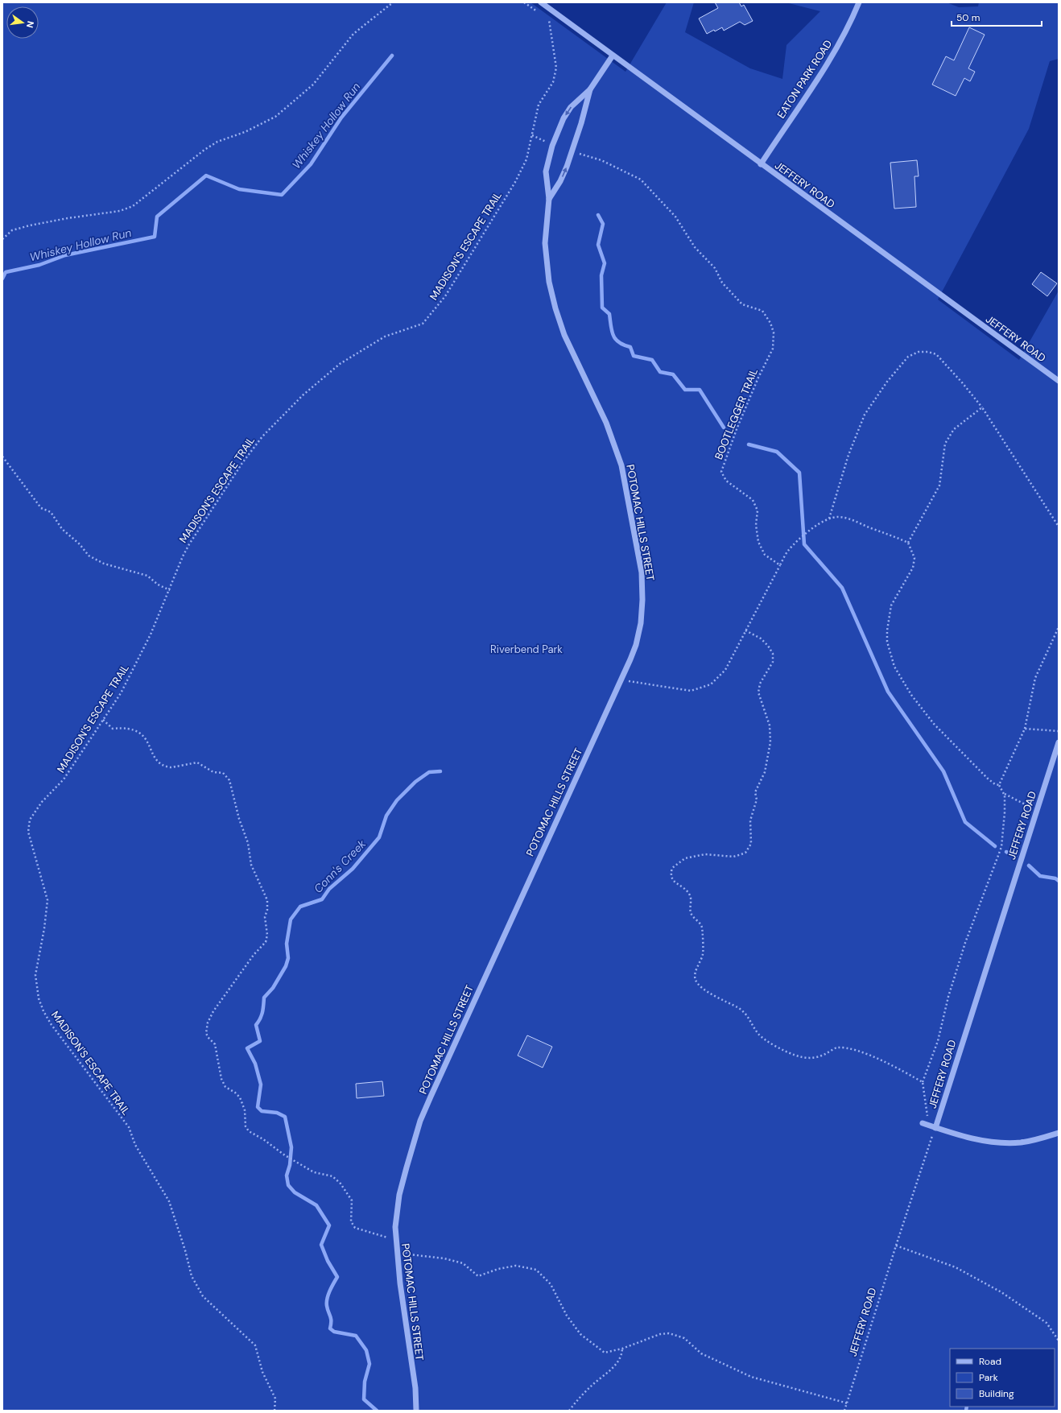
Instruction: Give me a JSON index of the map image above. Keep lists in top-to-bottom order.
{
  "streets": {
    "street": ["EATON PARK ROAD", "JEFFERY ROAD", "POTOMAC HILLS STREET"],
    "path": ["MADISON'S ESCAPE TRAIL", "BOOTLEGGER TRAIL"]
  },
  "crossings": [
    ["EATON PARK ROAD", "JEFFERY ROAD"],
    ["JEFFERY ROAD", "POTOMAC HILLS STREET"],
    ["BOOTLEGGER TRAIL", "POTOMAC HILLS STREET"]
  ],
  "water": ["Whiskey Hollow Run", "Conn's Creek"],
  "parks": ["Riverbend Park"],
  "legend": ["Road", "Park", "Building"],
  "scale_bar": "50 m",
  "north": "right"
}
